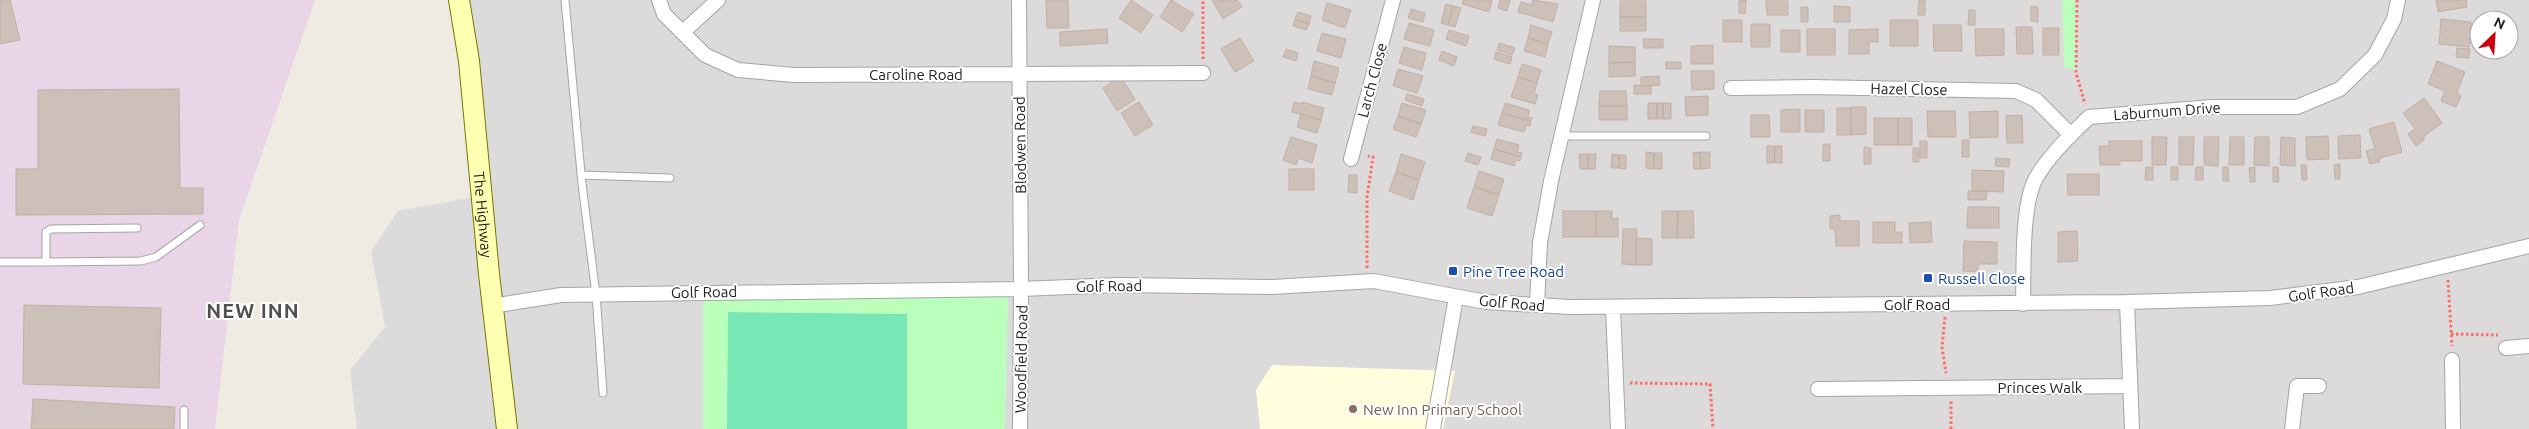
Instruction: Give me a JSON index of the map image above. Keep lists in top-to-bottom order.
{
  "streets": {
    "street": [
      "Caroline Road",
      "Larch Close",
      "Hazel Close",
      "Laburnum Drive",
      "Blodwen Road",
      "The Highway",
      "Golf Road",
      "Woodfield Road",
      "Princes Walk"
    ]
  },
  "crossings": [
    ["Caroline Road", "Blodwen Road"],
    ["Blodwen Road", "Golf Road"],
    ["Blodwen Road", "Woodfield Road"],
    ["The Highway", "Golf Road"],
    ["Golf Road", "Woodfield Road"]
  ],
  "districts": ["NEW INN"],
  "places": {
    "transit": ["Pine Tree Road", "Russell Close"],
    "other": ["New Inn Primary School"]
  },
  "north": "top right"
}
